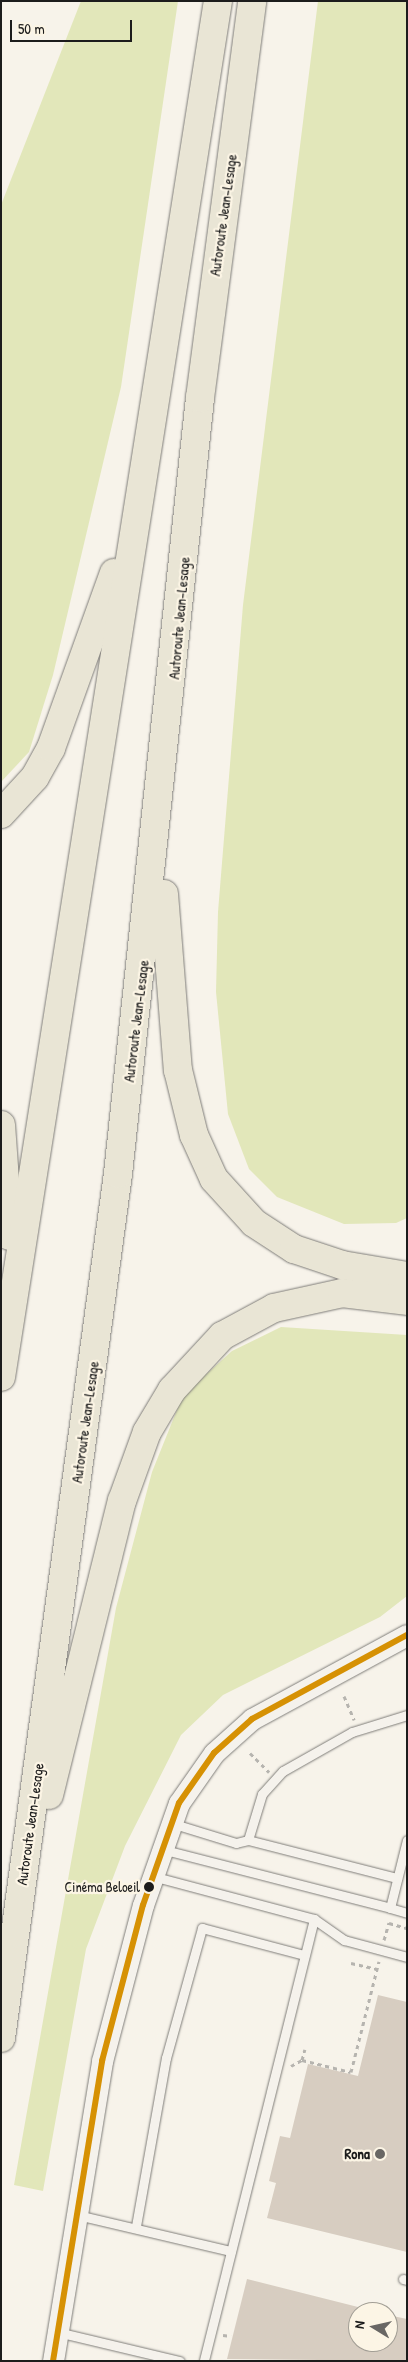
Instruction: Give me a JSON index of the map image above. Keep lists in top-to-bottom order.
{
  "streets": {
    "highway": ["Autoroute Jean-Lesage"]
  },
  "places": ["Cinéma Beloeil", "Rona"],
  "scale_bar": "50 m",
  "north": "left"
}
